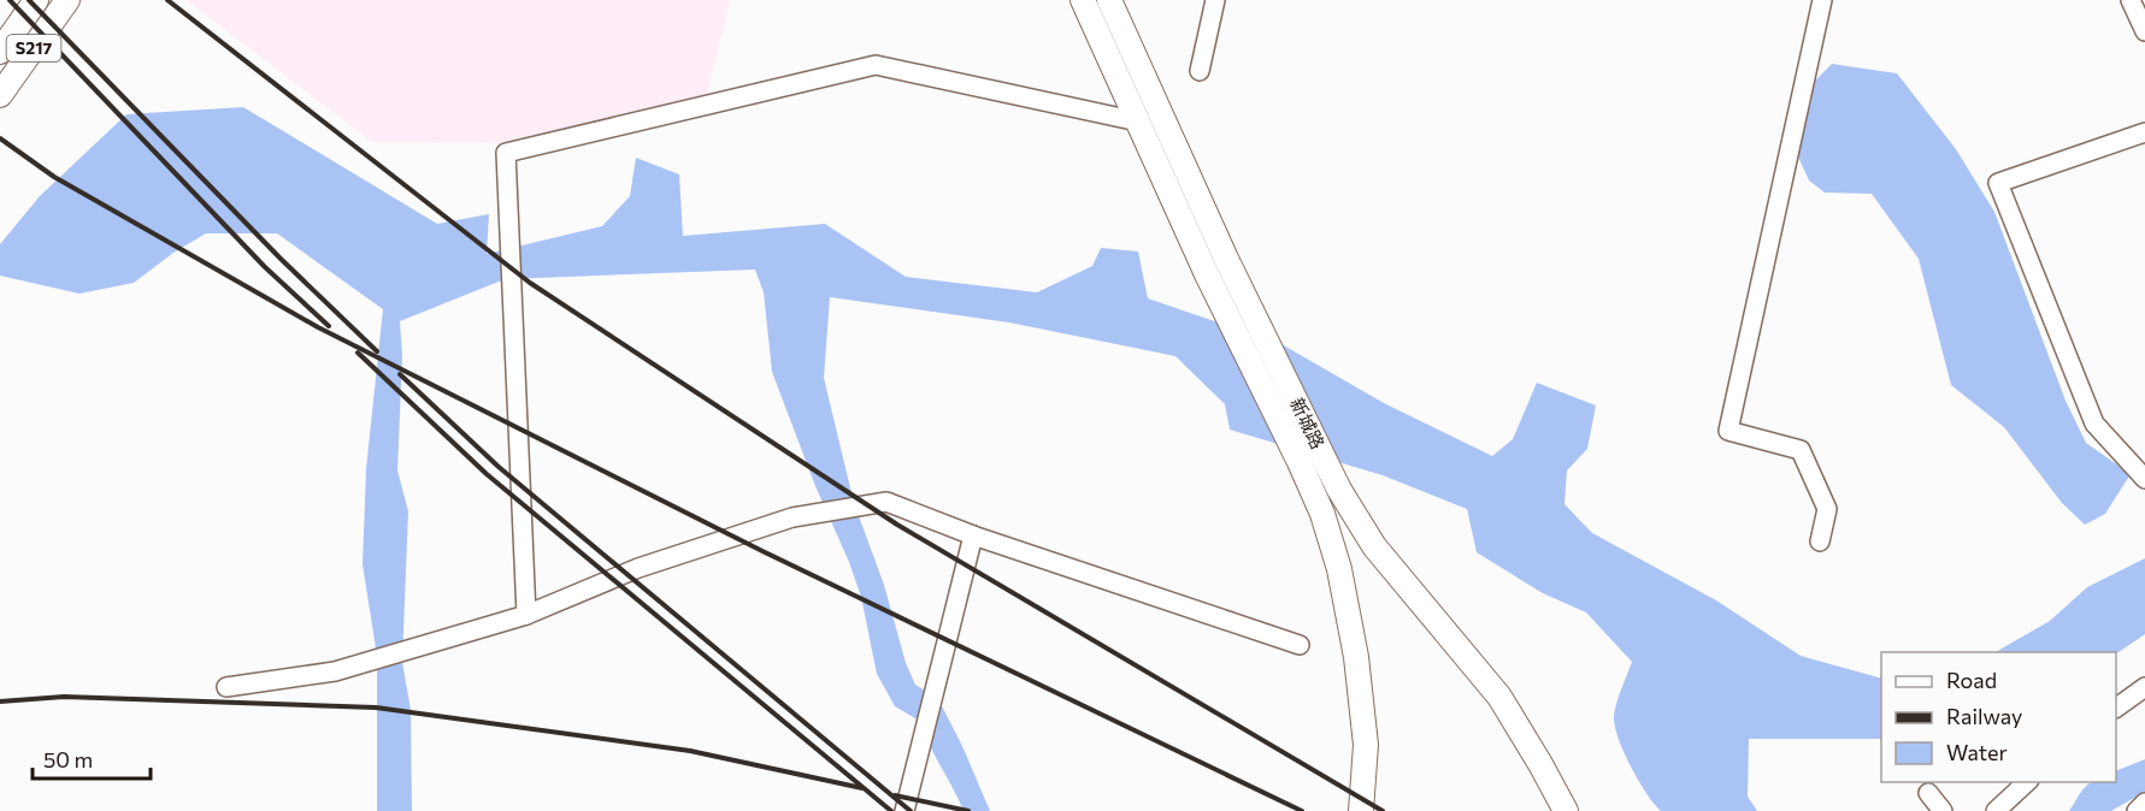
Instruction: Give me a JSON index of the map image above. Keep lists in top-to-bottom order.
{
  "streets": {
    "main road": ["S217", "新城路"]
  },
  "legend": ["Road", "Railway", "Water"],
  "scale_bar": "50 m"
}
